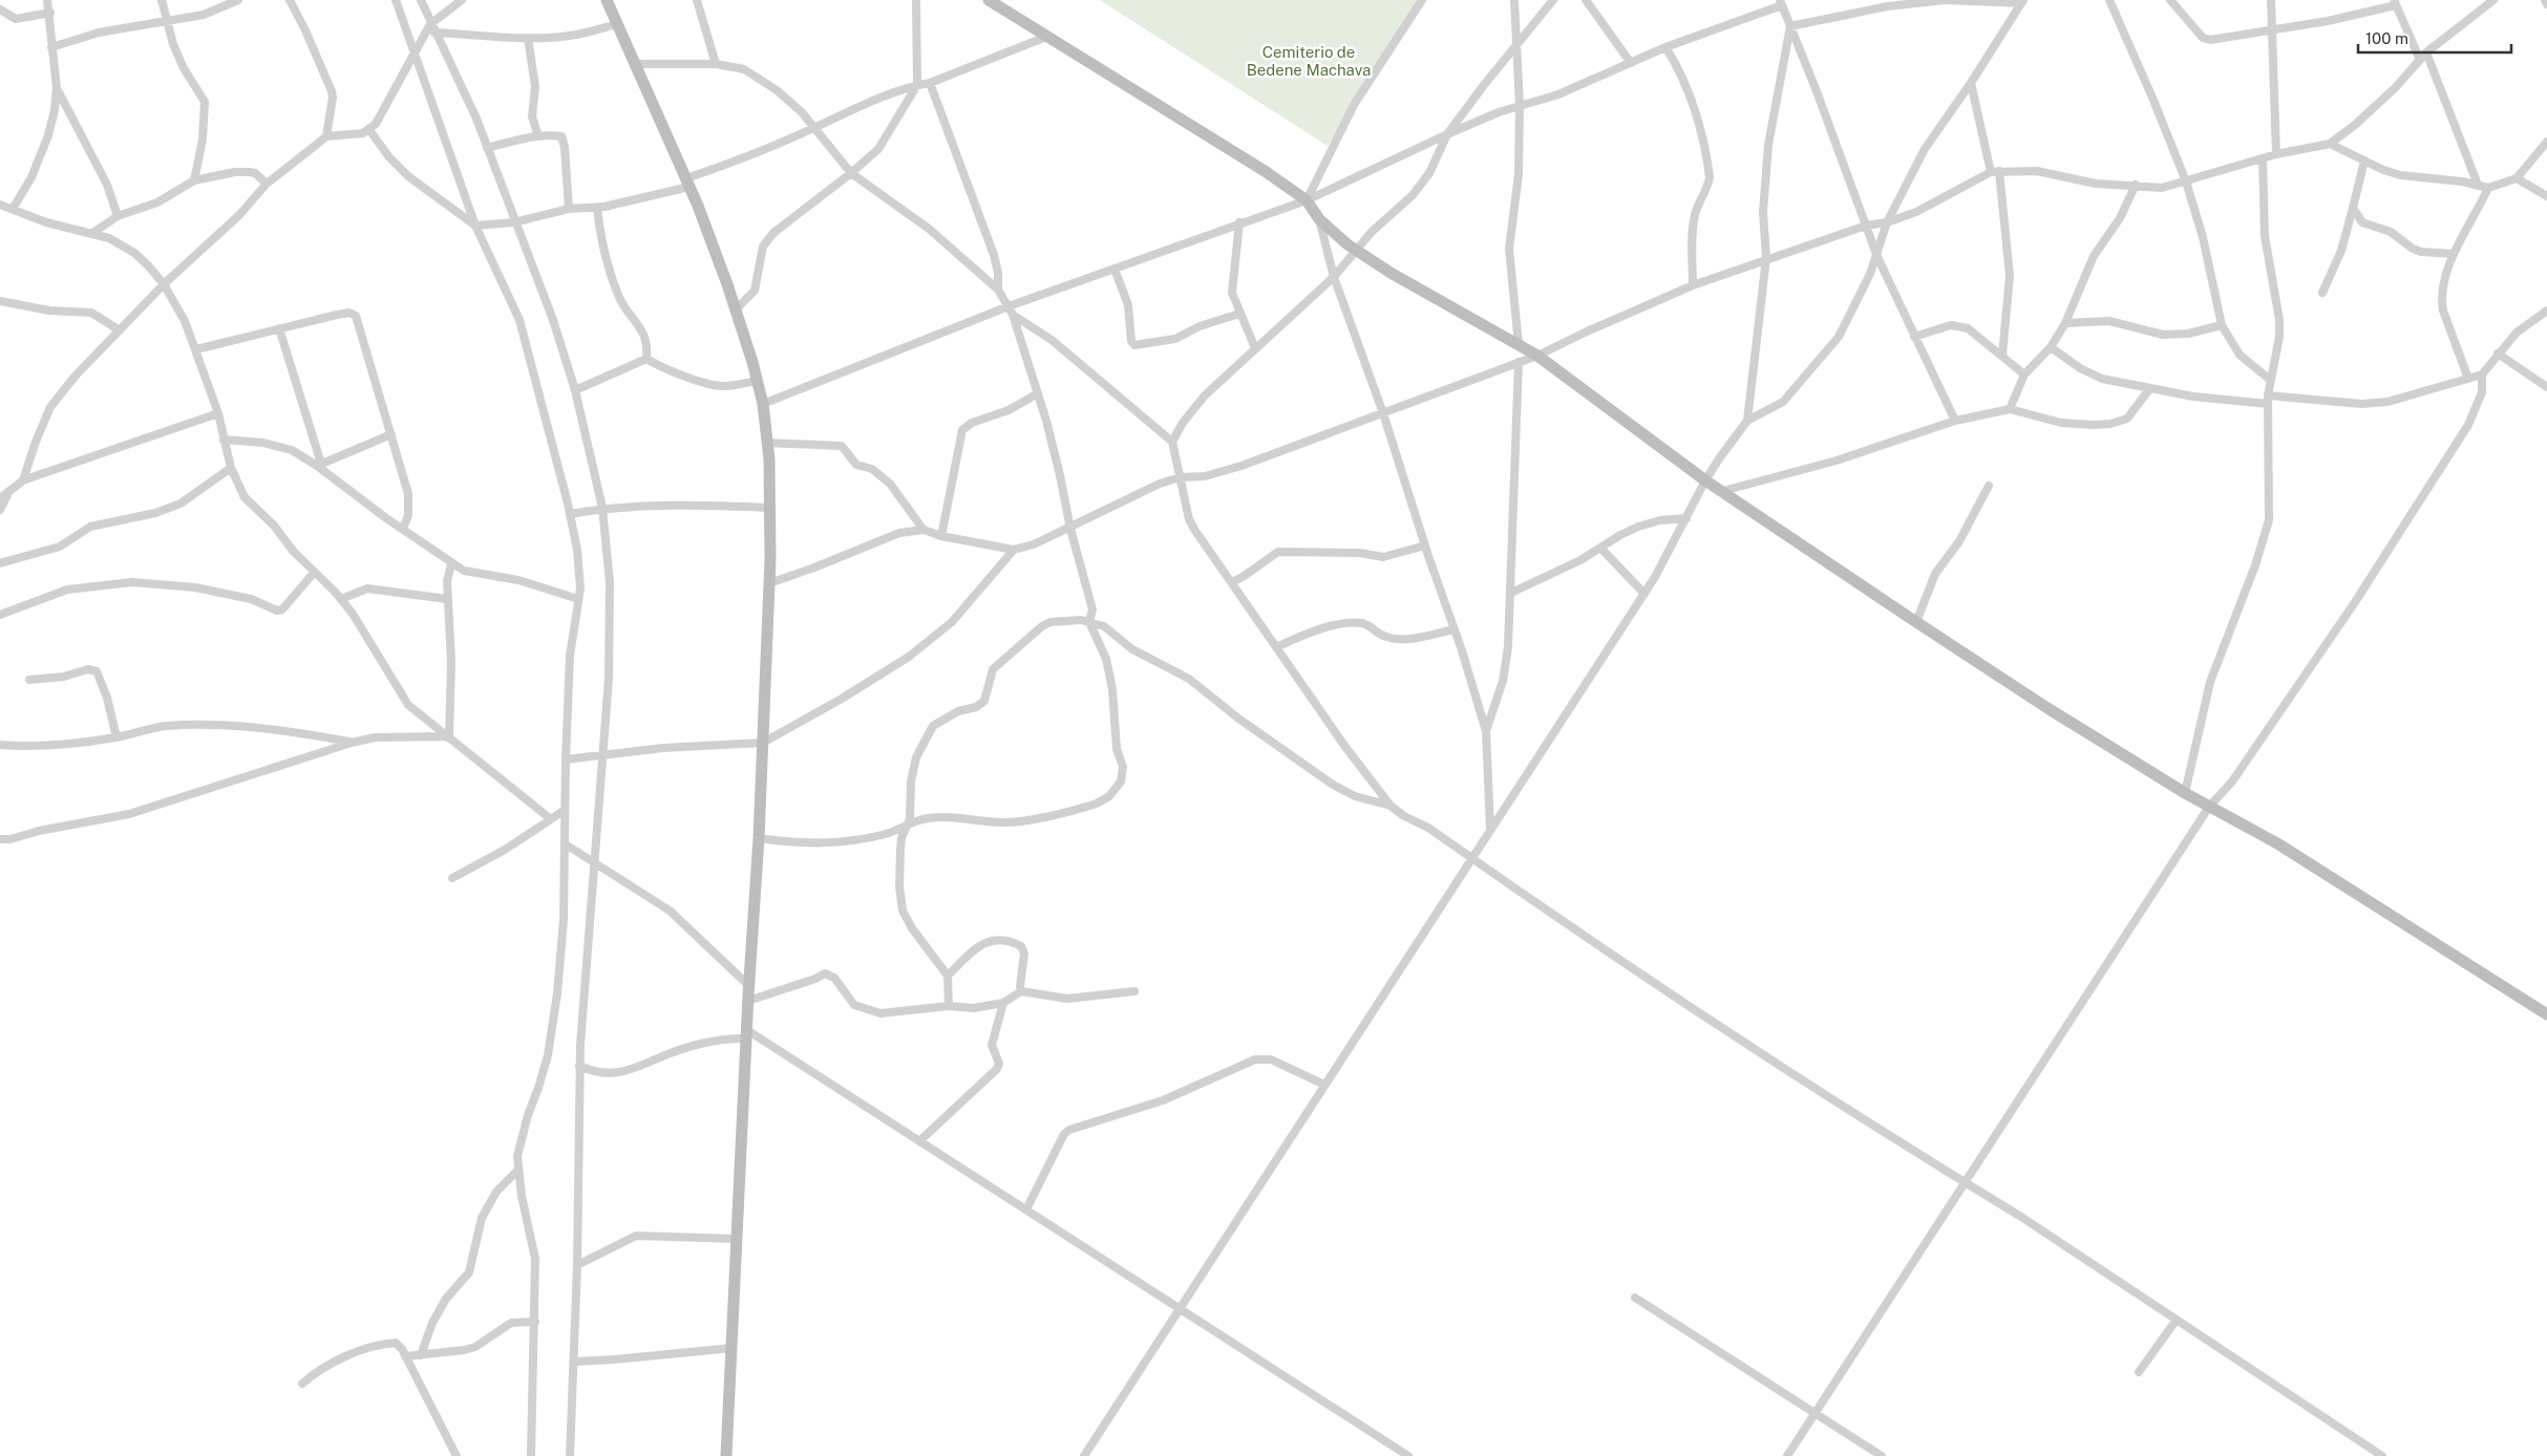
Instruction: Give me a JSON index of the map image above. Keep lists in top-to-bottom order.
{
  "parks": ["Cemiterio de Bedene Machava"],
  "scale_bar": "100 m"
}
